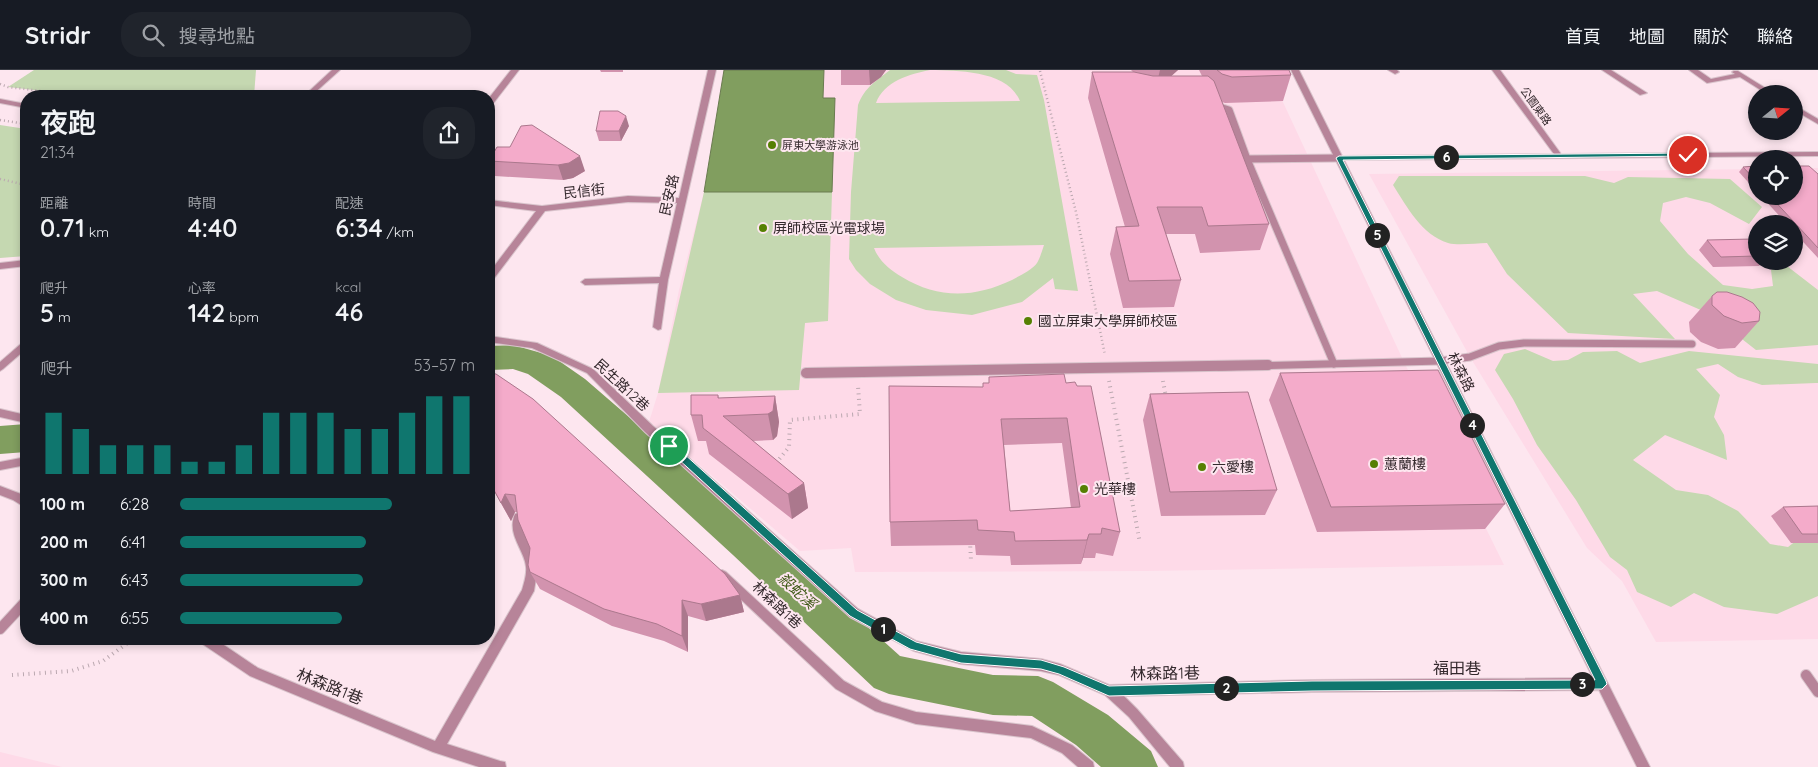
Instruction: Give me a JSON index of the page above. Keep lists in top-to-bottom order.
{
  "streets": {
    "street": [
      "公園東路",
      "民信街",
      "民安路",
      "林森路",
      "民生路12巷",
      "林森路1巷",
      "福田巷"
    ]
  },
  "crossings": [
    ["民信街", "民安路"],
    ["林森路", "福田巷"],
    ["民生路12巷", "林森路1巷"],
    ["林森路1巷", "福田巷"]
  ],
  "water": ["殺蛇溪"],
  "places": [
    "屏東大學游泳池",
    "屏師校區光電球場",
    "國立屏東大學屏師校區",
    "蕙蘭樓",
    "六愛樓",
    "光華樓"
  ],
  "north": "right",
  "page": {
    "header": "Stridr",
    "search": "搜尋地點",
    "nav": [
      "首頁",
      "地圖",
      "關於",
      "聯絡"
    ],
    "heading": ["夜跑", "21:34"],
    "pins": [
      "6",
      "5",
      "4",
      "1",
      "3",
      "2"
    ],
    "stats": [
      ["距離", "0.71 km"],
      ["時間", "4:40"],
      ["配速", "6:34 /km"],
      ["爬升", "5 m"],
      ["心率", "142 bpm"],
      ["kcal", "46"]
    ],
    "chart": ["爬升", "53–57 m"],
    "list": [
      {
        "name": "100 m",
        "note": "6:28"
      },
      {
        "name": "200 m",
        "note": "6:41"
      },
      {
        "name": "300 m",
        "note": "6:43"
      },
      {
        "name": "400 m",
        "note": "6:55"
      }
    ]
  }
}
